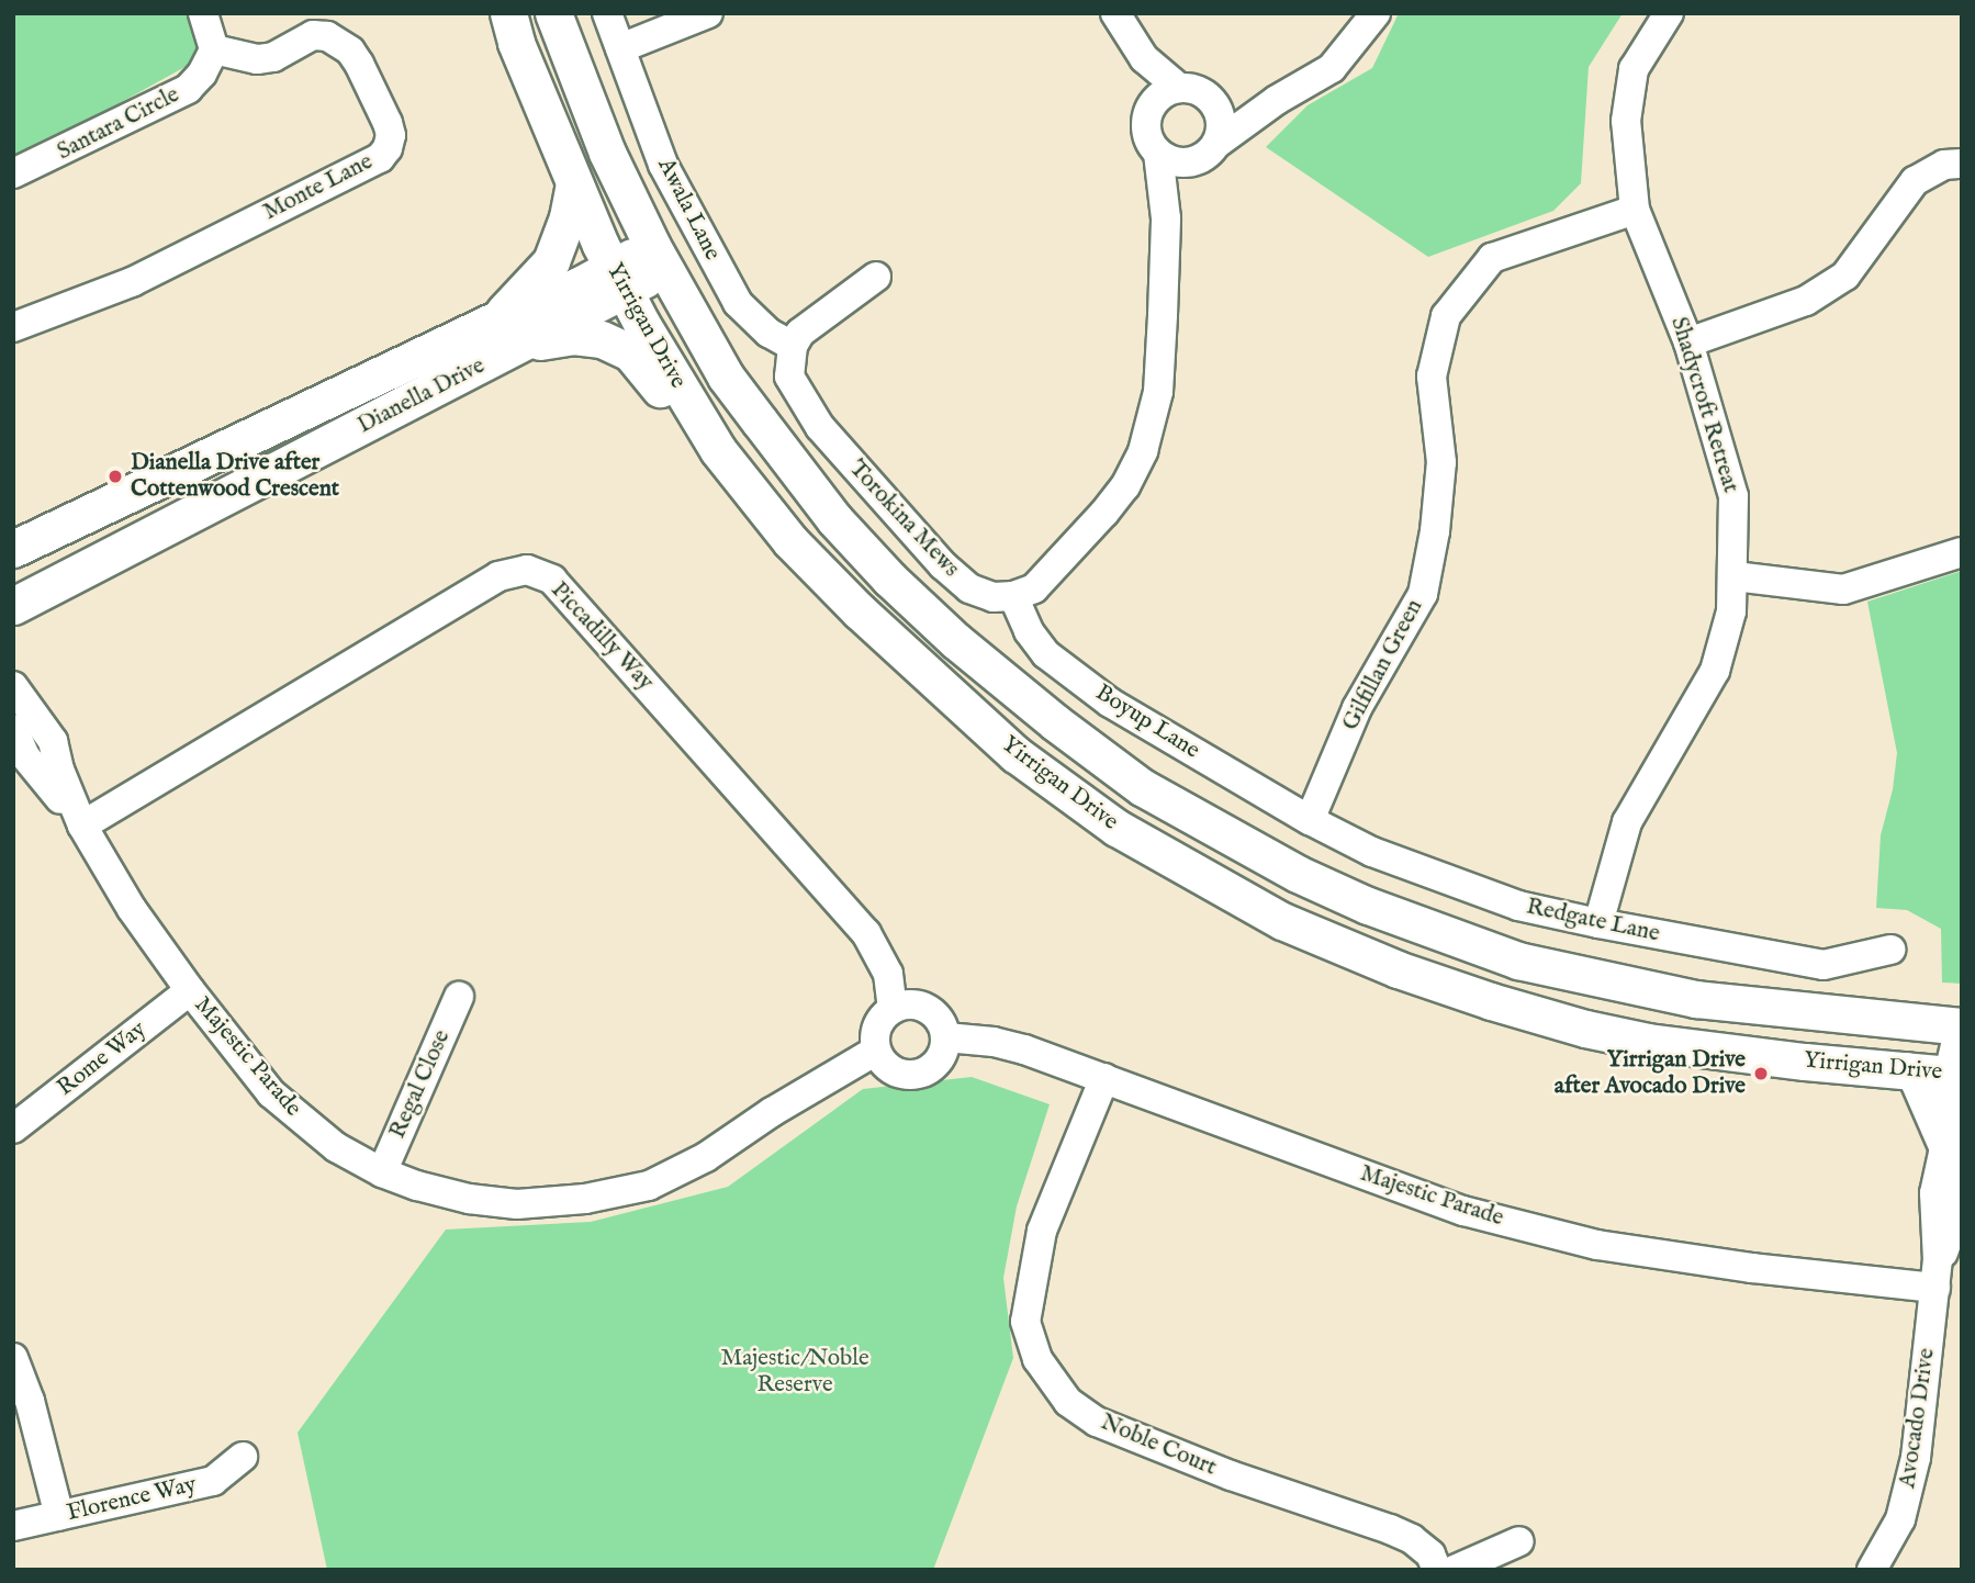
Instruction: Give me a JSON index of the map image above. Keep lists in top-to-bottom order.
{
  "streets": {
    "main road": ["Yirrigan Drive", "Dianella Drive"],
    "street": [
      "Santara Circle",
      "Monte Lane",
      "Awala Lane",
      "Shadycroft Retreat",
      "Torokina Mews",
      "Piccadilly Way",
      "Gilfillan Green",
      "Boyup Lane",
      "Redgate Lane",
      "Majestic Parade",
      "Rome Way",
      "Regal Close",
      "Avocado Drive",
      "Noble Court",
      "Florence Way"
    ]
  },
  "crossings": [
    ["Santara Circle", "Monte Lane"],
    ["Awala Lane", "Torokina Mews"],
    ["Yirrigan Drive", "Dianella Drive"],
    ["Yirrigan Drive", "Avocado Drive"],
    ["Shadycroft Retreat", "Gilfillan Green"],
    ["Shadycroft Retreat", "Redgate Lane"],
    ["Torokina Mews", "Boyup Lane"],
    ["Piccadilly Way", "Majestic Parade"],
    ["Gilfillan Green", "Boyup Lane"],
    ["Gilfillan Green", "Redgate Lane"],
    ["Boyup Lane", "Redgate Lane"],
    ["Majestic Parade", "Rome Way"],
    ["Majestic Parade", "Regal Close"],
    ["Majestic Parade", "Avocado Drive"],
    ["Majestic Parade", "Noble Court"]
  ],
  "parks": ["Majestic/Noble Reserve"],
  "places": ["Dianella Drive after Cottenwood Crescent", "Yirrigan Drive after Avocado Drive"]
}
